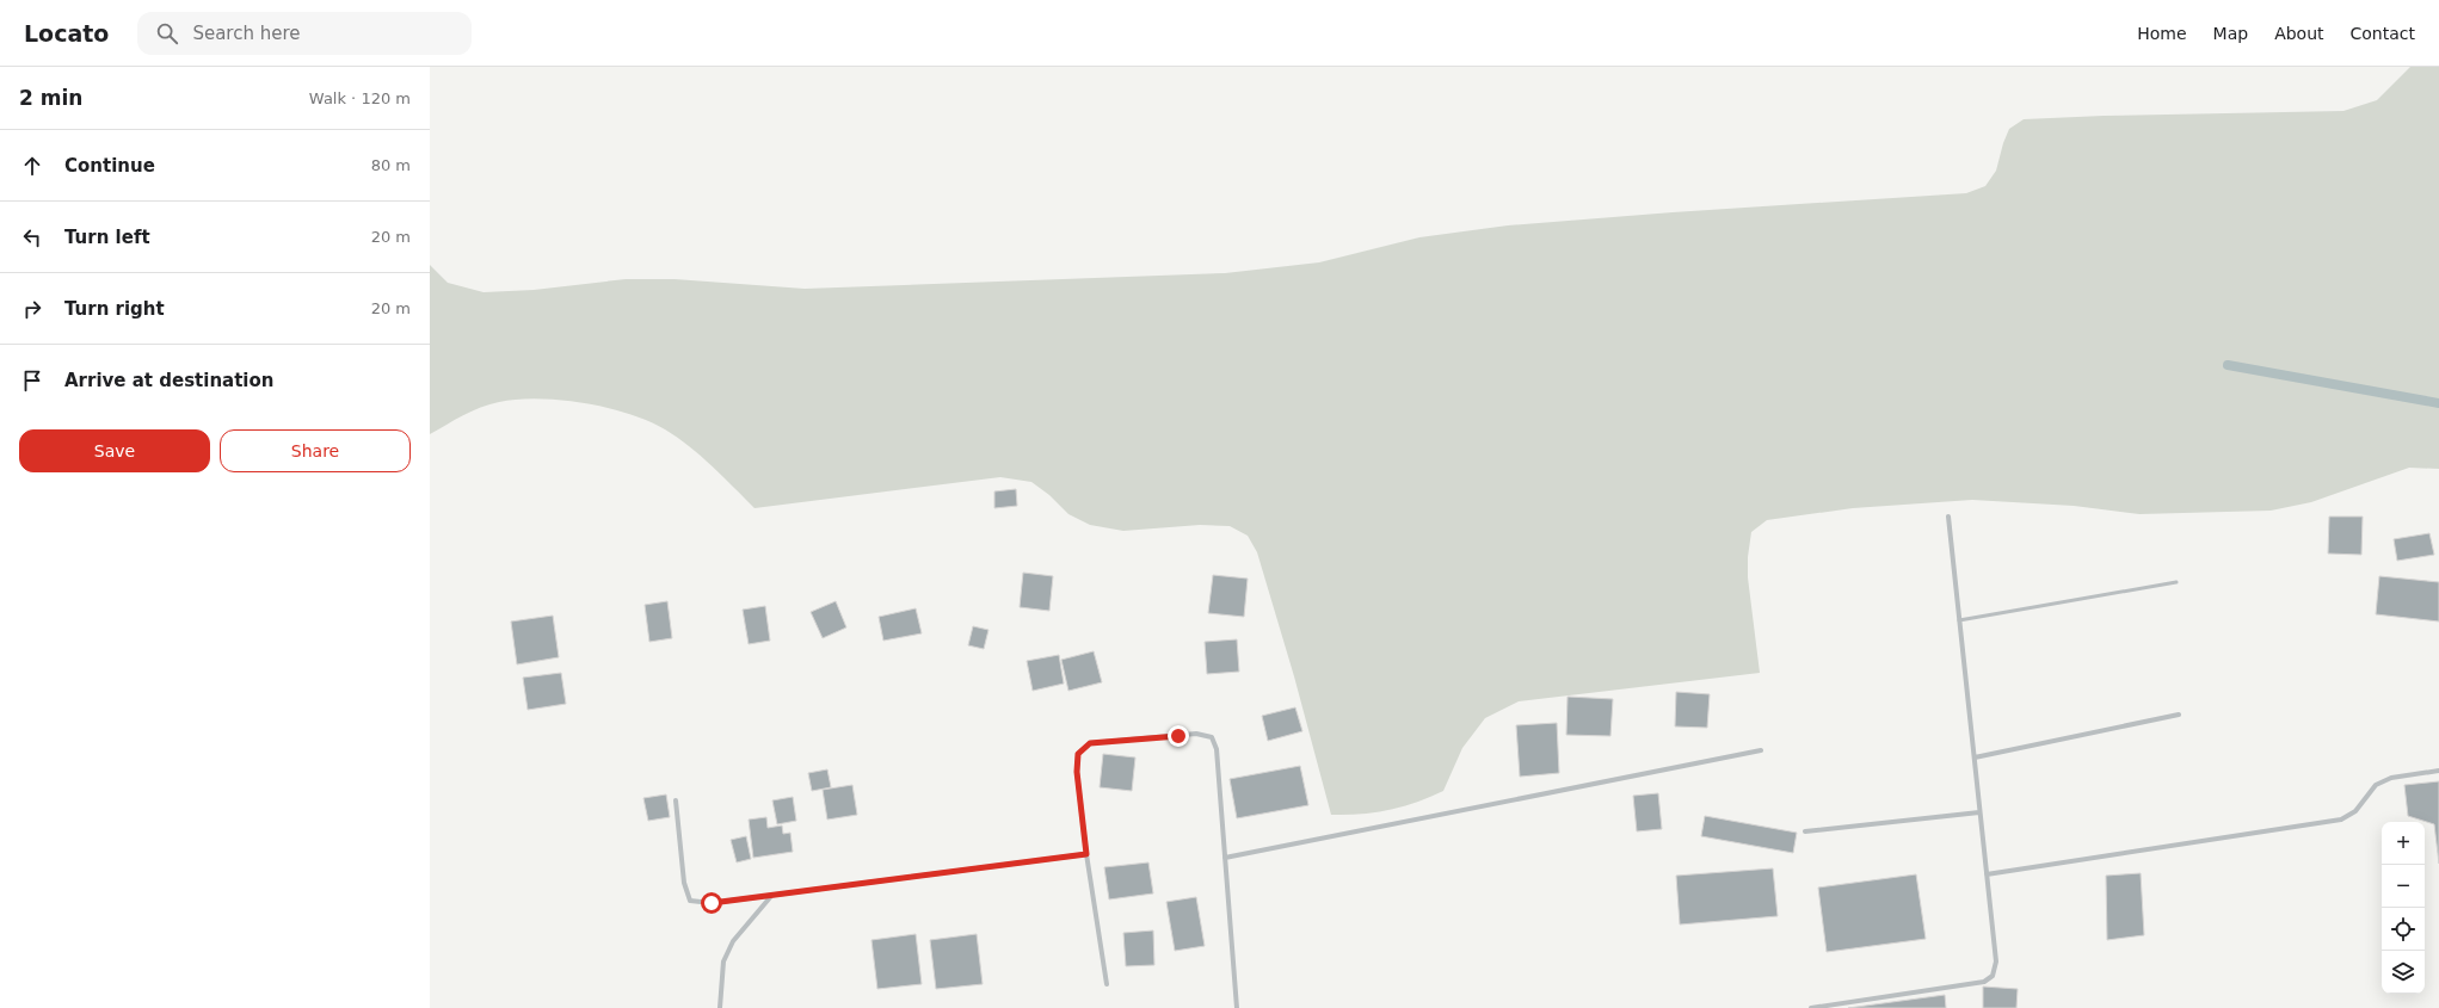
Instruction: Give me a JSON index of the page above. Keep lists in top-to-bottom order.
{
  "page": {
    "header": "Locato",
    "search": "Search here",
    "nav": [
      "Home",
      "Map",
      "About",
      "Contact"
    ],
    "heading": ["2 min", "Walk · 120 m"],
    "list": [
      ["Continue", "80 m"],
      ["Turn left", "20 m"],
      ["Turn right", "20 m"],
      "Arrive at destination"
    ],
    "buttons": ["Save", "Share"],
    "map_buttons": ["+", "−"]
  }
}
